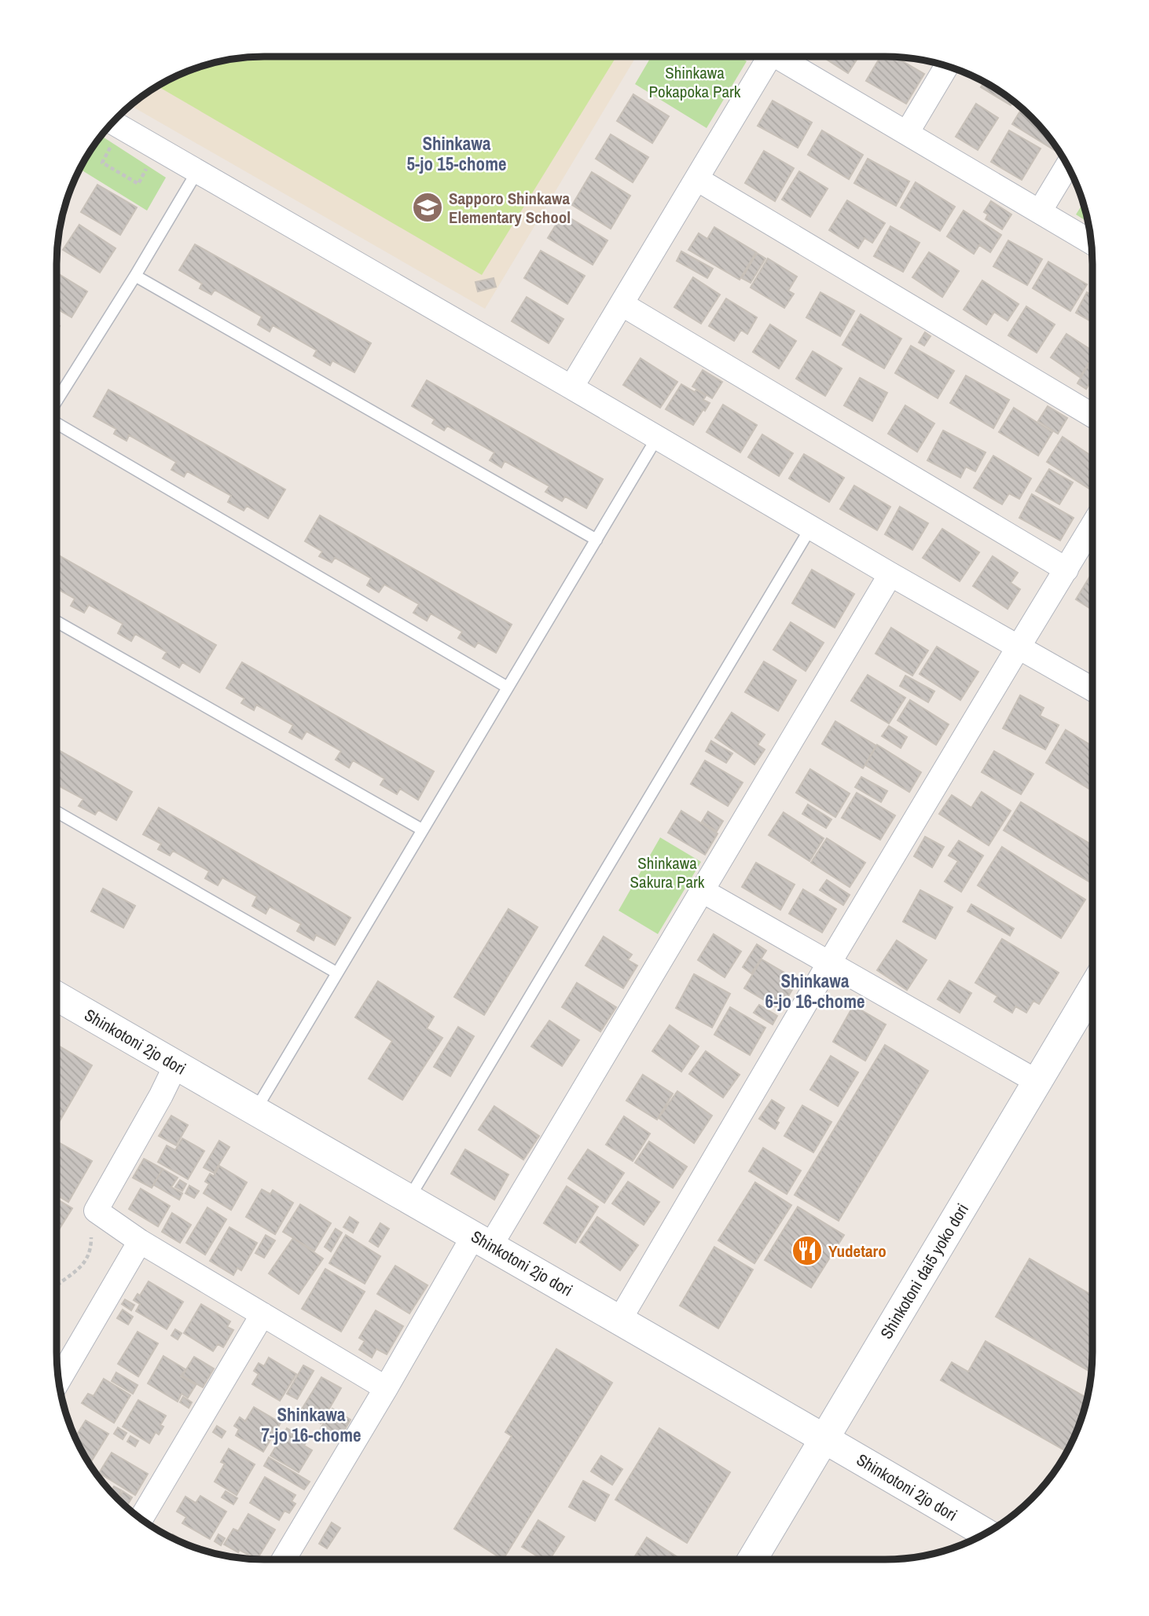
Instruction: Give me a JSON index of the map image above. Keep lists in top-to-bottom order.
{
  "streets": {
    "street": ["Shinkotoni 2jo dori", "Shinkotoni dai5 yoko dori"]
  },
  "crossings": [
    ["Shinkotoni 2jo dori", "Shinkotoni dai5 yoko dori"]
  ],
  "districts": ["Shinkawa 5-jo 15-chome", "Shinkawa 6-jo 16-chome", "Shinkawa 7-jo 16-chome"],
  "parks": ["Shinkawa Pokapoka Park", "Shinkawa Sakura Park"],
  "places": {
    "school or university": ["Sapporo Shinkawa Elementary School"],
    "restaurant": ["Yudetaro"]
  }
}
